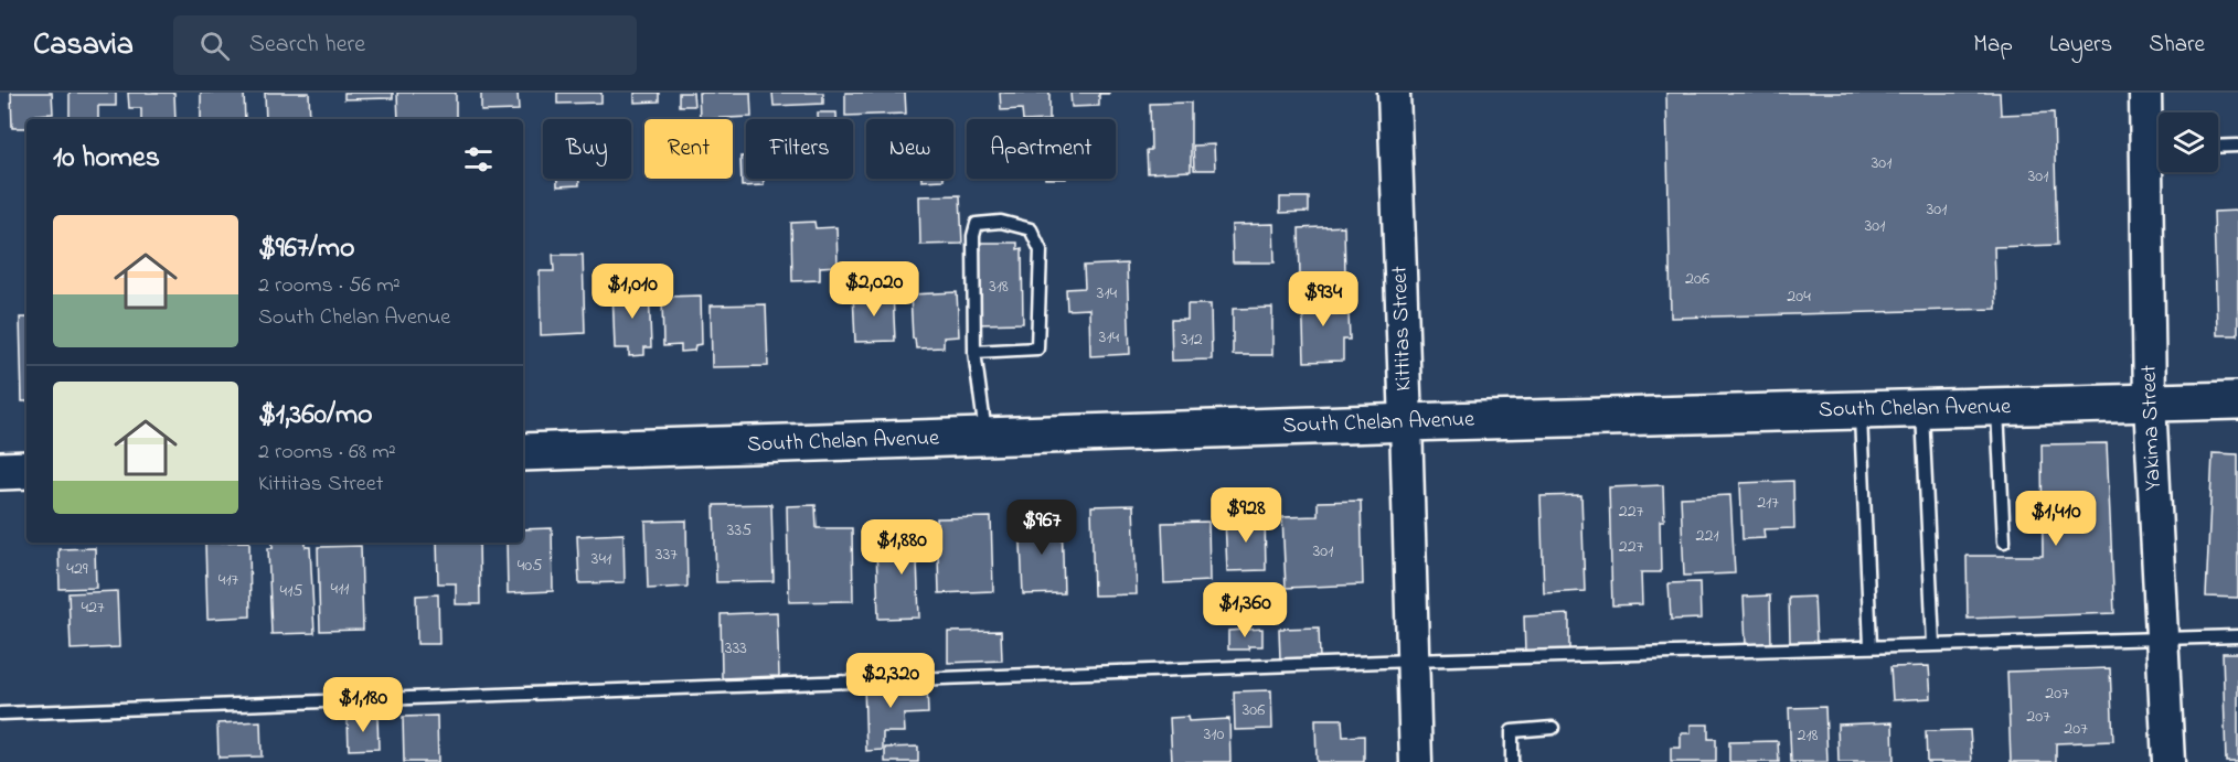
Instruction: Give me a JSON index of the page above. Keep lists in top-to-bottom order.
{
  "streets": {
    "main road": ["South Chelan Avenue"],
    "street": ["Kittitas Street", "Yakima Street"]
  },
  "crossings": [
    ["Kittitas Street", "South Chelan Avenue"],
    ["South Chelan Avenue", "Yakima Street"]
  ],
  "house_numbers": [
    "301",
    "301",
    "301",
    "301",
    "206",
    "318",
    "314",
    "204",
    "314",
    "312",
    "217",
    "227",
    "335",
    "221",
    "227",
    "301",
    "337",
    "341",
    "405",
    "429",
    "417",
    "411",
    "415",
    "427",
    "333",
    "207",
    "306",
    "207",
    "207",
    "310",
    "218"
  ],
  "page": {
    "header": "Casavia",
    "search": "Search here",
    "nav": ["Map", "Layers", "Share"],
    "chip": [
      "Buy",
      "Rent",
      "Filters",
      "New",
      "Apartment"
    ],
    "heading": "10 homes",
    "list": [
      {
        "name": "$967/mo",
        "note": "2 rooms · 56 m² · South Chelan Avenue"
      },
      {
        "name": "$1,360/mo",
        "note": "2 rooms · 68 m² · Kittitas Street"
      }
    ],
    "price": [
      "$2,020",
      "$1,010",
      "$934",
      "$928",
      "$1,410",
      "$967",
      "$1,880",
      "$1,360",
      "$2,320",
      "$1,180"
    ]
  }
}
